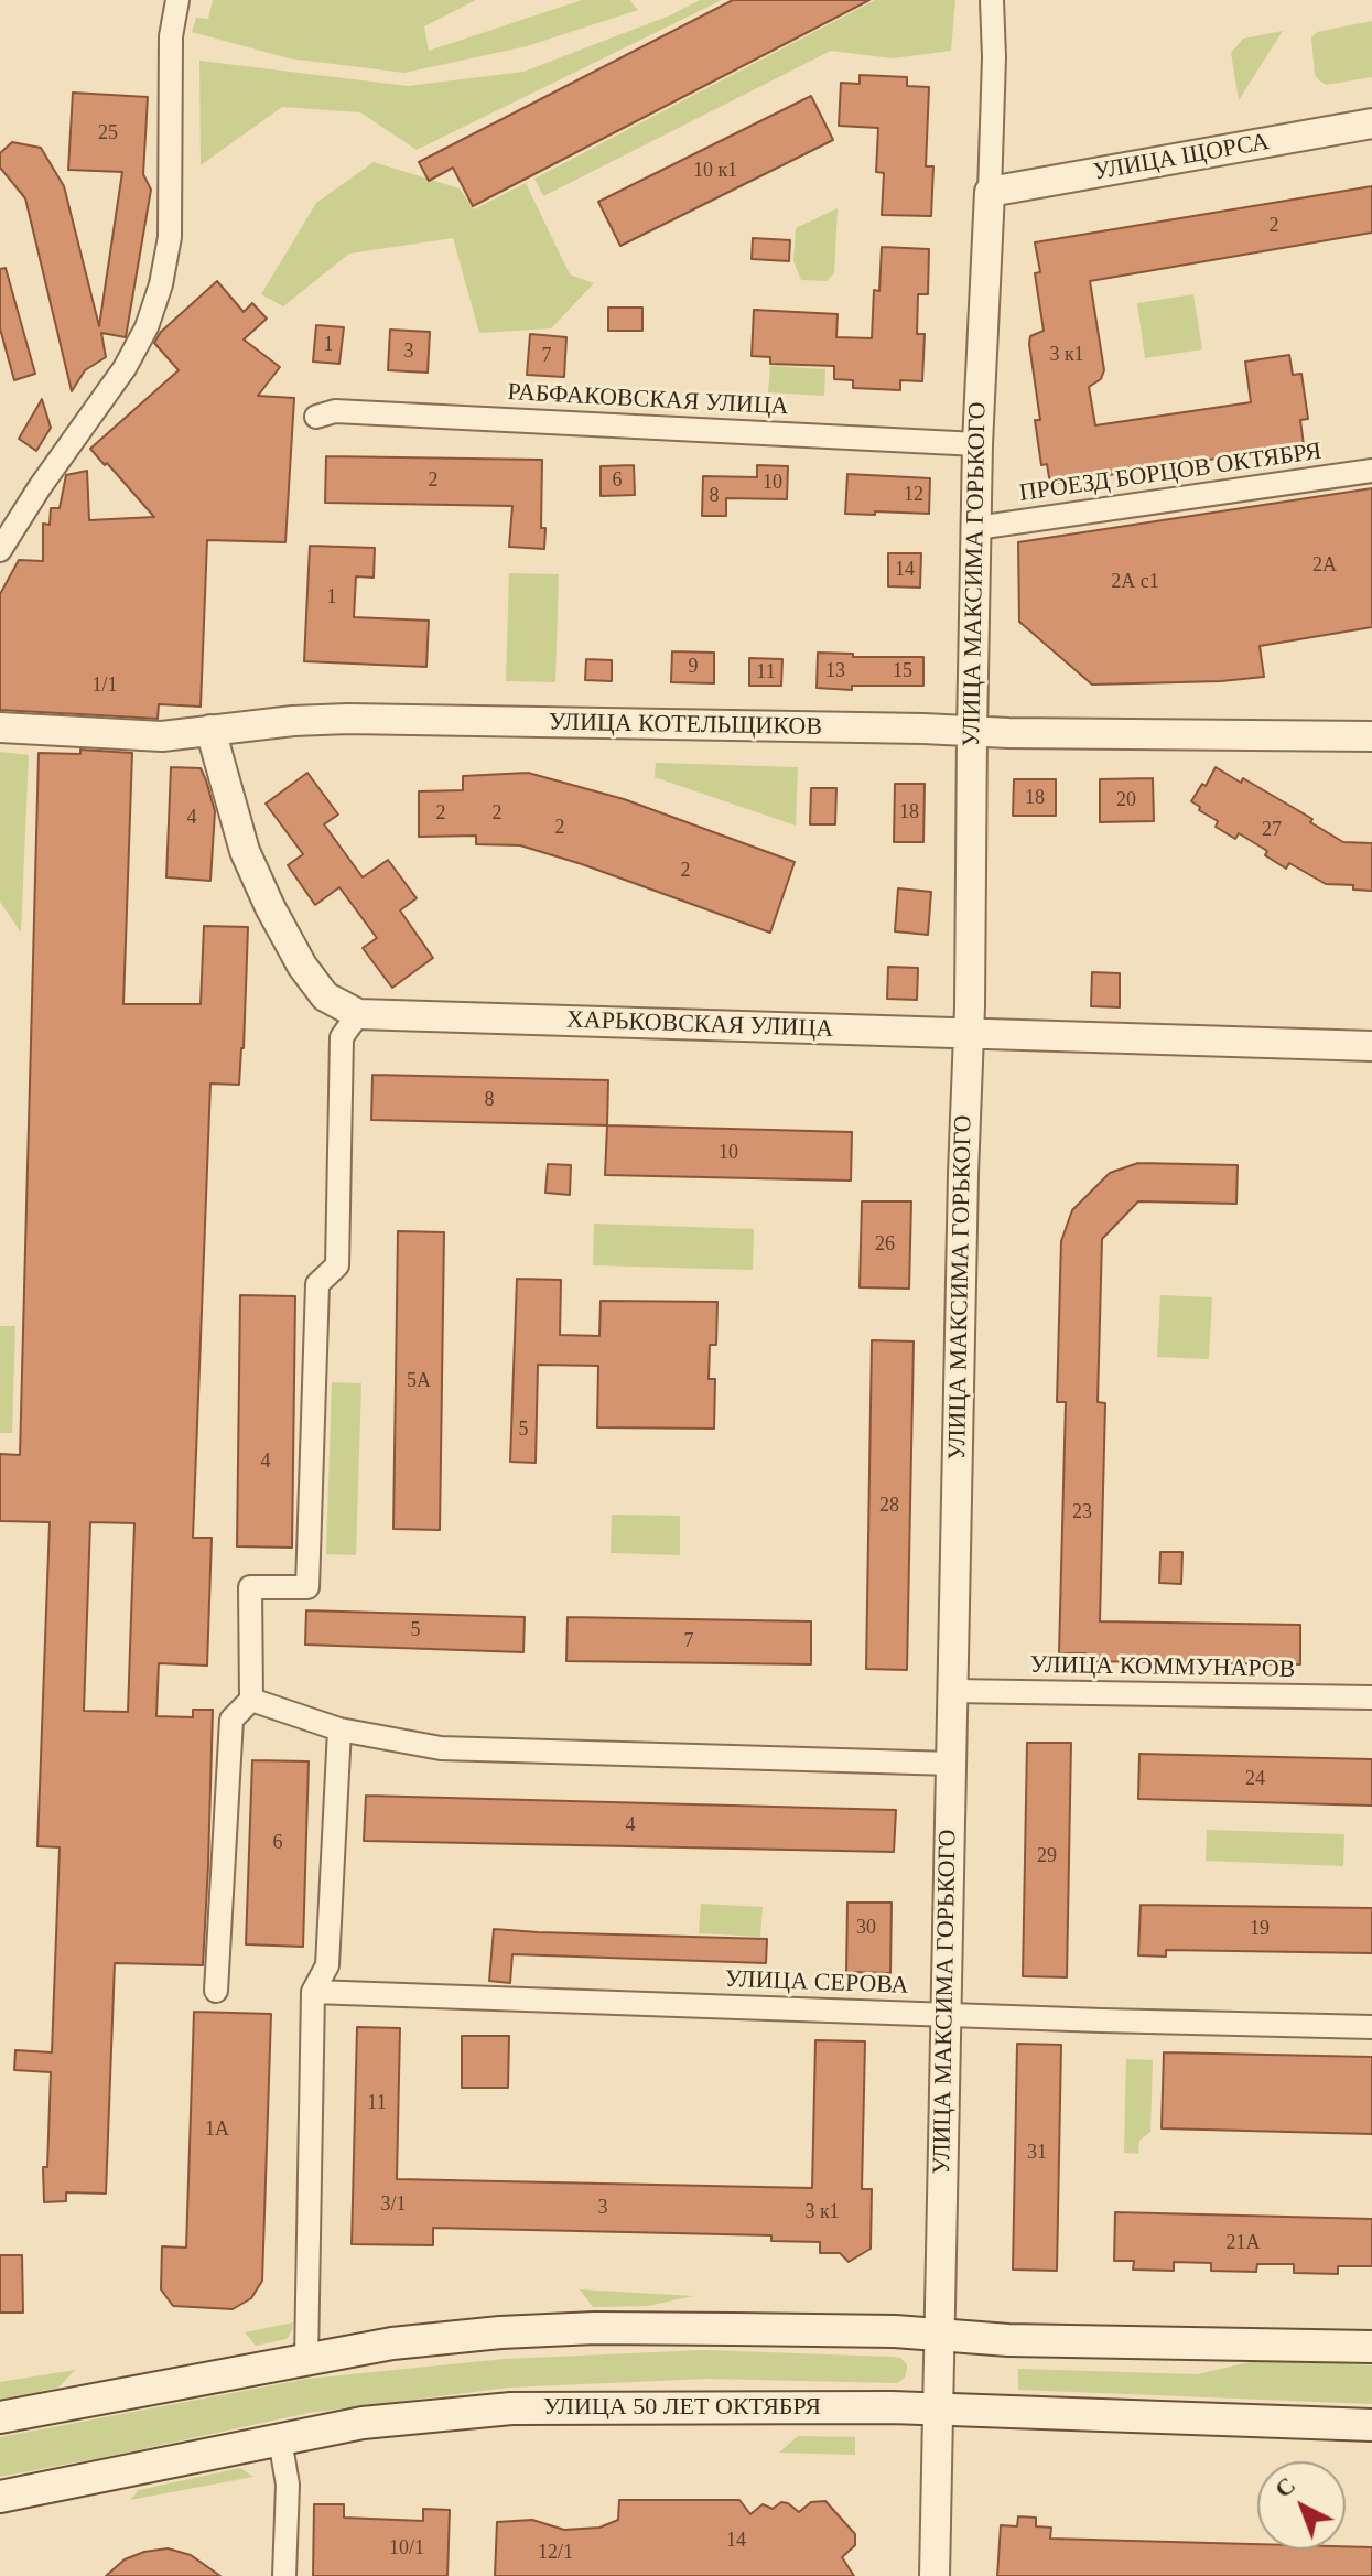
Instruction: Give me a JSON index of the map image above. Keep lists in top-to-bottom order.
{
  "streets": {
    "main road": ["УЛИЦА 50 ЛЕТ ОКТЯБРЯ"],
    "street": [
      "УЛИЦА ЩОРСА",
      "РАБФАКОВСКАЯ УЛИЦА",
      "ПРОЕЗД БОРЦОВ ОКТЯБРЯ",
      "УЛИЦА МАКСИМА ГОРЬКОГО",
      "УЛИЦА КОТЕЛЬЩИКОВ",
      "ХАРЬКОВСКАЯ УЛИЦА",
      "УЛИЦА КОММУНАРОВ",
      "УЛИЦА СЕРОВА"
    ]
  },
  "crossings": [
    ["УЛИЦА ЩОРСА", "УЛИЦА МАКСИМА ГОРЬКОГО"],
    ["РАБФАКОВСКАЯ УЛИЦА", "УЛИЦА МАКСИМА ГОРЬКОГО"],
    ["ПРОЕЗД БОРЦОВ ОКТЯБРЯ", "УЛИЦА МАКСИМА ГОРЬКОГО"],
    ["УЛИЦА МАКСИМА ГОРЬКОГО", "УЛИЦА КОТЕЛЬЩИКОВ"],
    ["УЛИЦА МАКСИМА ГОРЬКОГО", "ХАРЬКОВСКАЯ УЛИЦА"],
    ["УЛИЦА МАКСИМА ГОРЬКОГО", "УЛИЦА КОММУНАРОВ"],
    ["УЛИЦА МАКСИМА ГОРЬКОГО", "УЛИЦА СЕРОВА"],
    ["УЛИЦА МАКСИМА ГОРЬКОГО", "УЛИЦА 50 ЛЕТ ОКТЯБРЯ"],
    ["УЛИЦА КОТЕЛЬЩИКОВ", "ХАРЬКОВСКАЯ УЛИЦА"]
  ],
  "house_numbers": [
    "25",
    "10 к1",
    "2",
    "1",
    "3",
    "3 к1",
    "7",
    "2",
    "6",
    "10",
    "12",
    "8",
    "2А",
    "14",
    "2А с1",
    "1",
    "9",
    "13",
    "15",
    "11",
    "1/1",
    "18",
    "20",
    "18",
    "2",
    "2",
    "4",
    "2",
    "27",
    "2",
    "8",
    "10",
    "26",
    "5А",
    "5",
    "4",
    "28",
    "23",
    "5",
    "7",
    "24",
    "4",
    "6",
    "29",
    "30",
    "19",
    "11",
    "1А",
    "31",
    "3/1",
    "3",
    "3 к1",
    "21А",
    "14",
    "10/1",
    "12/1"
  ],
  "north": "top left"
}
